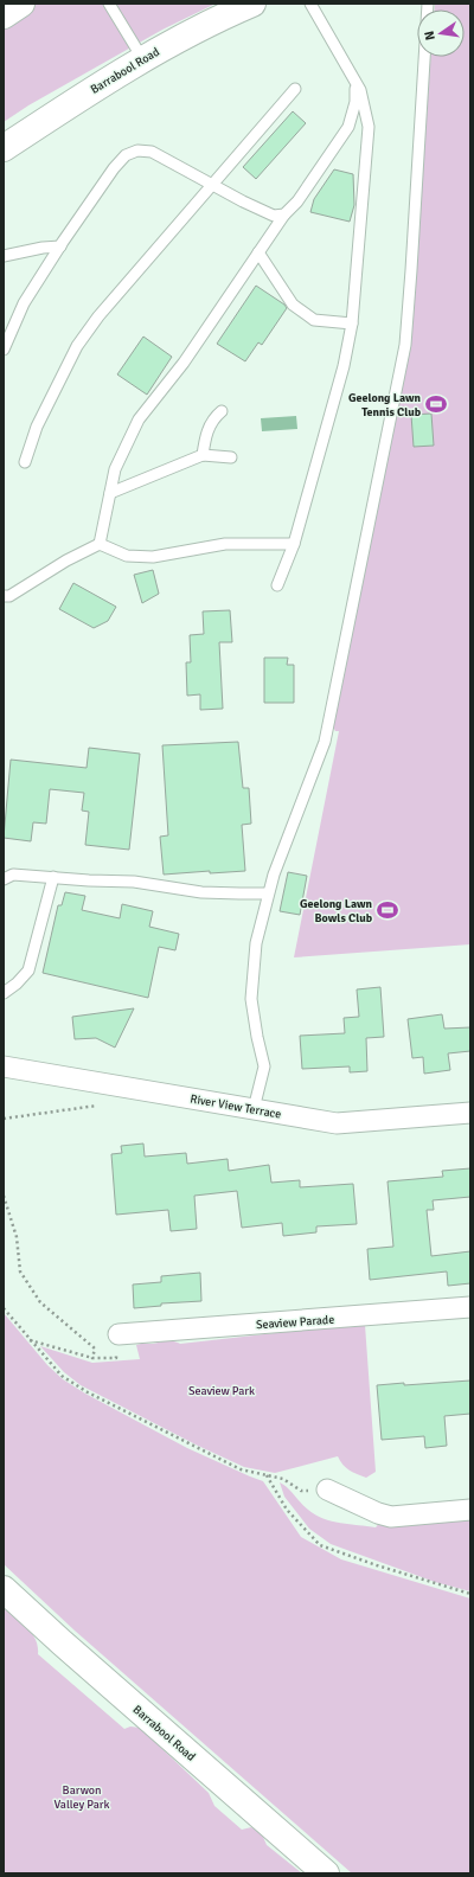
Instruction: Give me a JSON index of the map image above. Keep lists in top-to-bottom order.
{
  "streets": {
    "main road": ["Barrabool Road"],
    "street": ["River View Terrace", "Seaview Parade"]
  },
  "parks": ["Seaview Park", "Barwon Valley Park"],
  "places": {
    "sports": ["Geelong Lawn Tennis Club", "Geelong Lawn Bowls Club"]
  },
  "north": "left"
}
